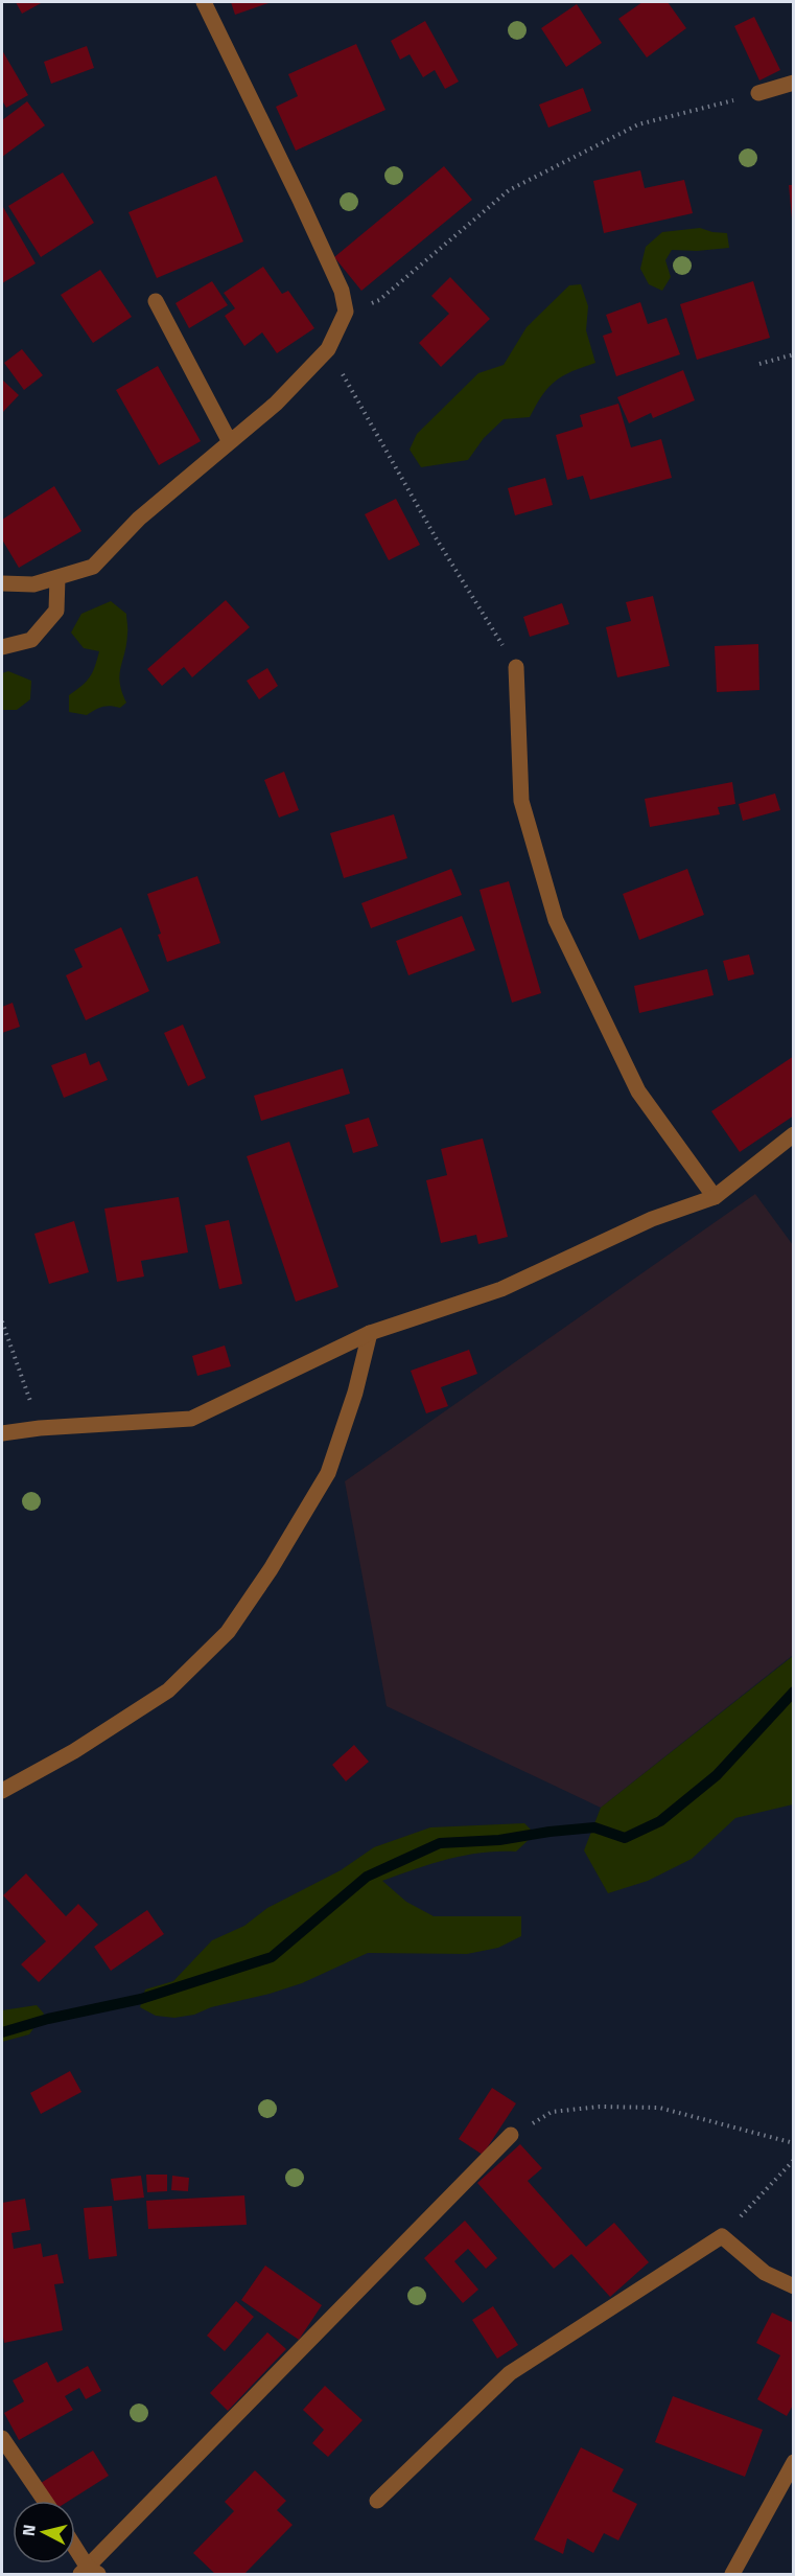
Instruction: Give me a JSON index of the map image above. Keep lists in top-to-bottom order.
{
  "north": "left"
}
